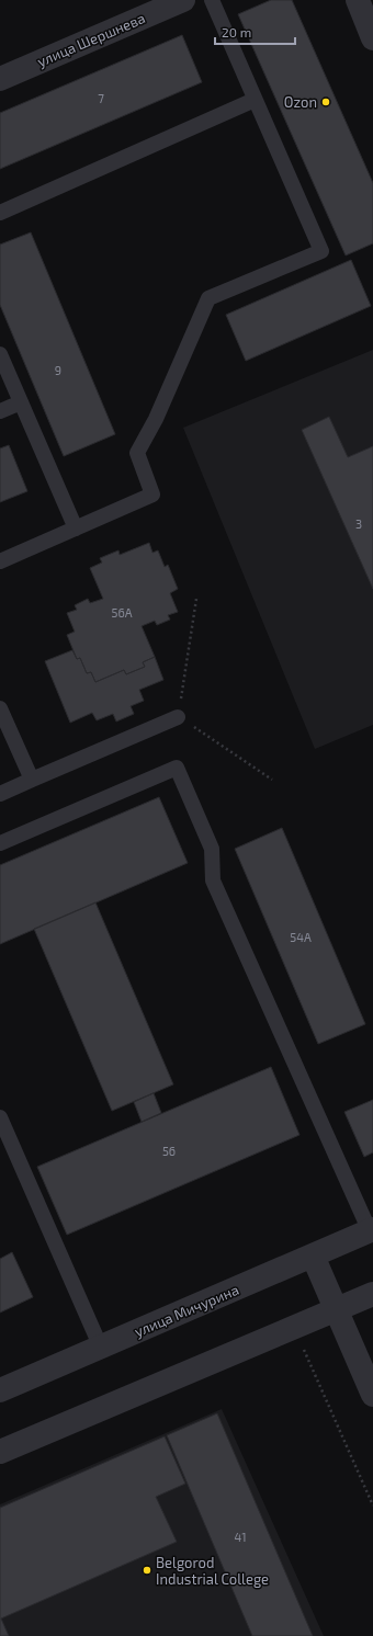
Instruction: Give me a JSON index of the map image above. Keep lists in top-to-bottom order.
{
  "streets": {
    "street": ["улица Шершнева", "улица Мичурина"]
  },
  "places": ["Ozon", "Belgorod Industrial College"],
  "house_numbers": [
    "7",
    "9",
    "3",
    "56А",
    "54А",
    "56",
    "41"
  ],
  "scale_bar": "20 m"
}
